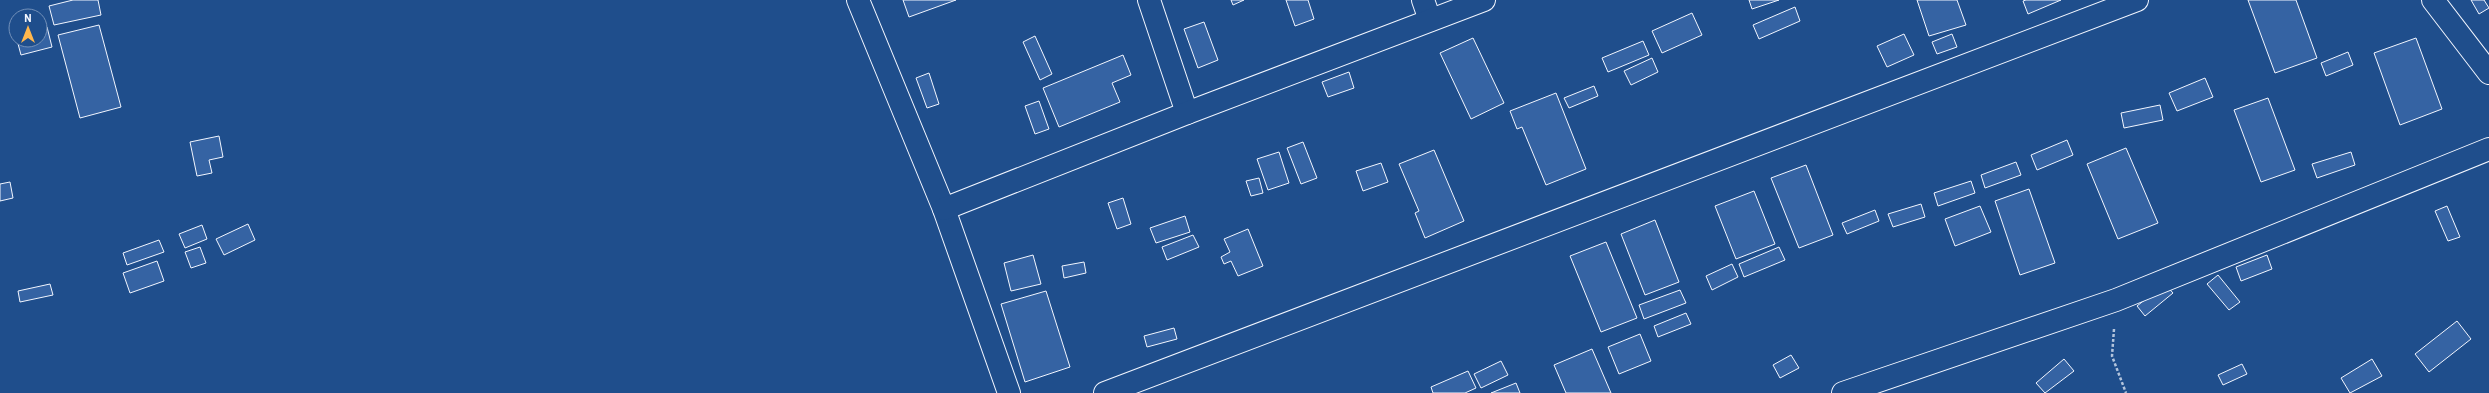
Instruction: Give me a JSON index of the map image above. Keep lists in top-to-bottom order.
{
  "north": "top"
}
